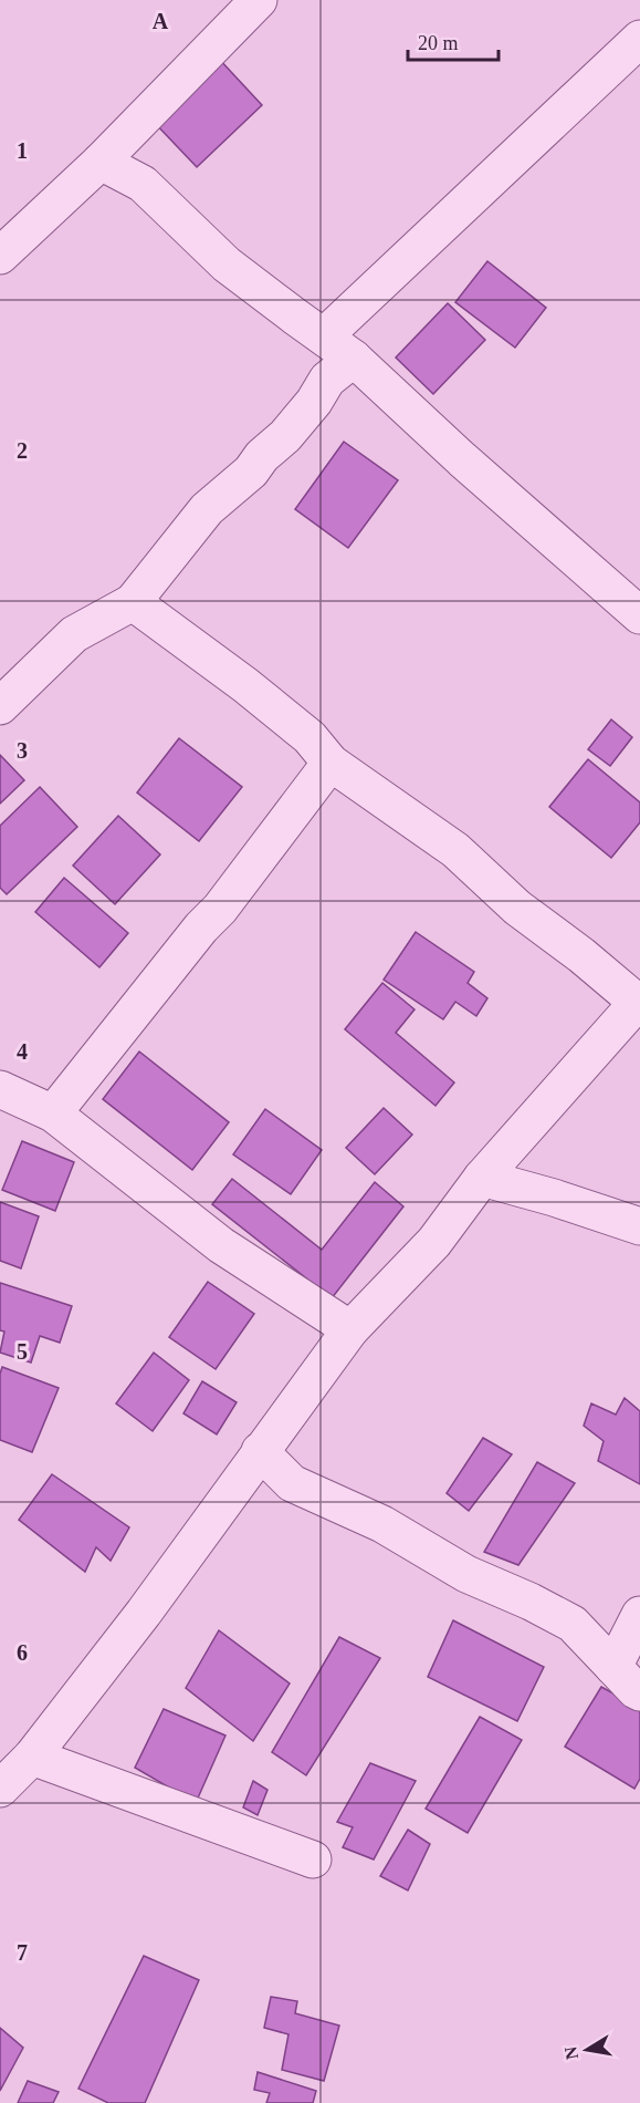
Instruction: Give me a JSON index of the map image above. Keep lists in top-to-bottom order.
{
  "scale_bar": "20 m",
  "north": "left",
  "grid": {
    "columns": ["A"],
    "rows": [
      "1",
      "2",
      "3",
      "4",
      "5",
      "6",
      "7"
    ]
  }
}
